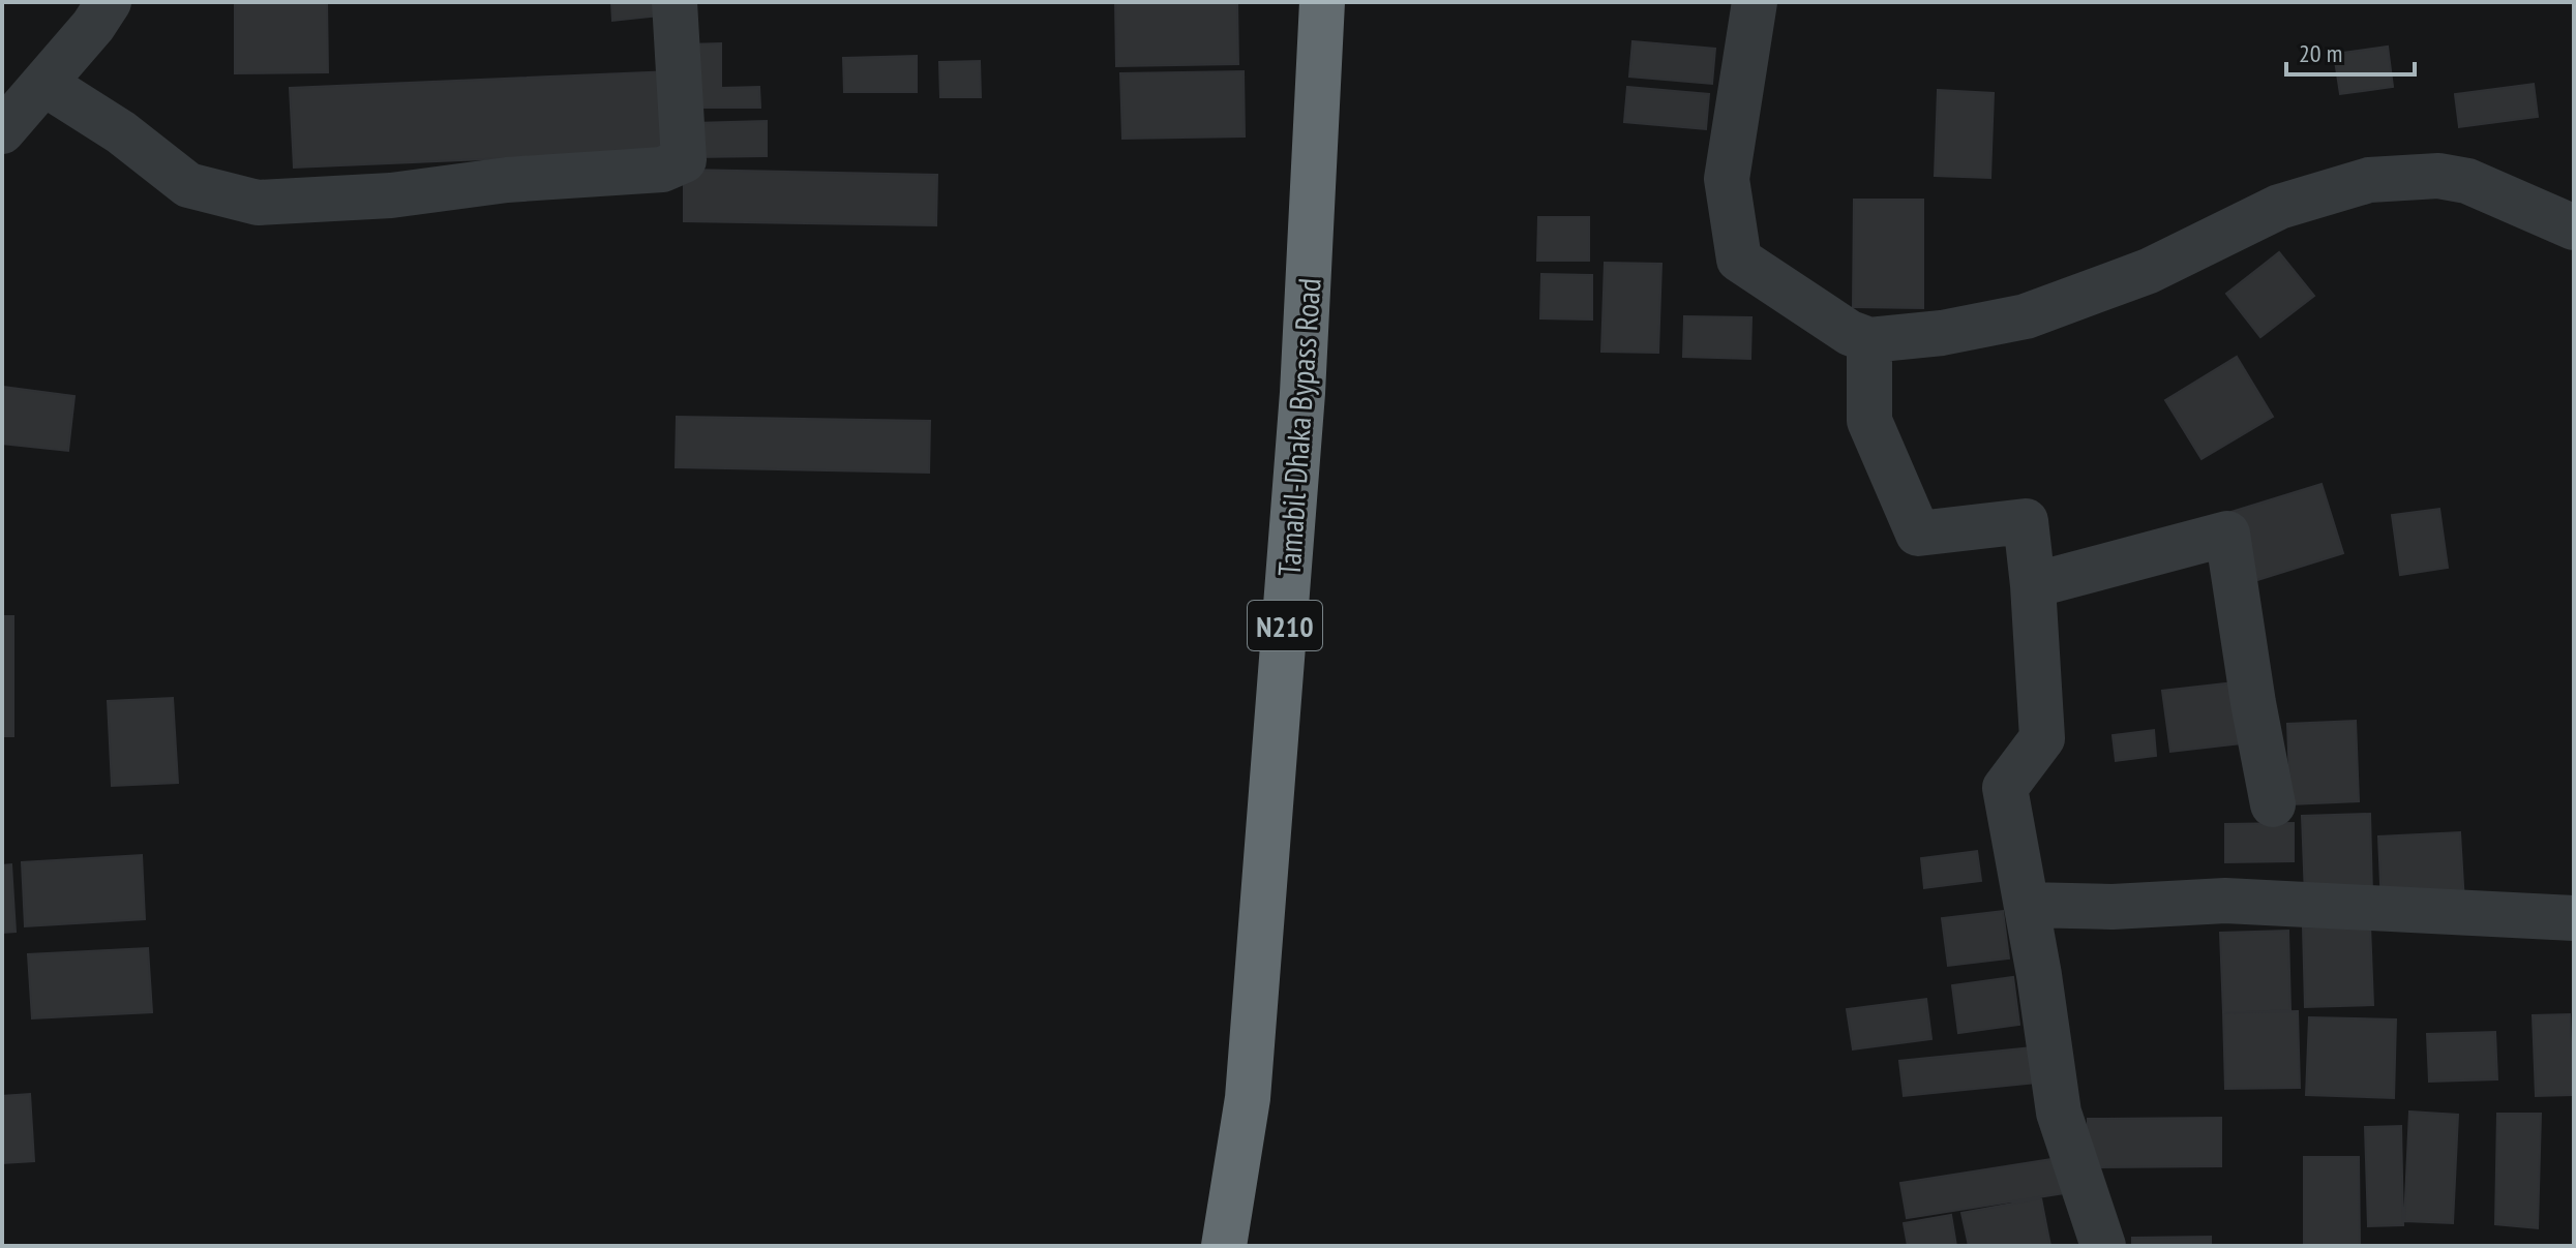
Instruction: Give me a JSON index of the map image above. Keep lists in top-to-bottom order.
{
  "streets": {
    "highway": ["Tamabil-Dhaka Bypass Road", "N210"]
  },
  "scale_bar": "20 m"
}
